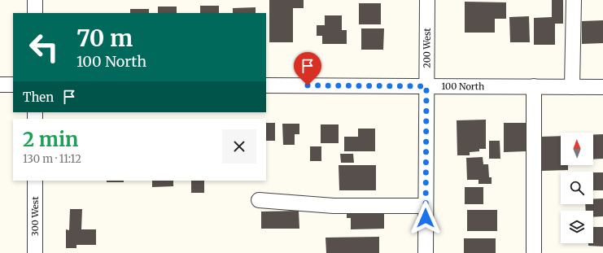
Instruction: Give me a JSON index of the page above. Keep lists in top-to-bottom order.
{
  "streets": {
    "street": ["200 West", "100 North", "300 West"]
  },
  "crossings": [
    ["200 West", "100 North"]
  ],
  "north": "top",
  "page": {
    "turn": ["70 m", "100 North"],
    "then": "Then",
    "heading": ["2 min", "130 m · 11:12"]
  }
}
